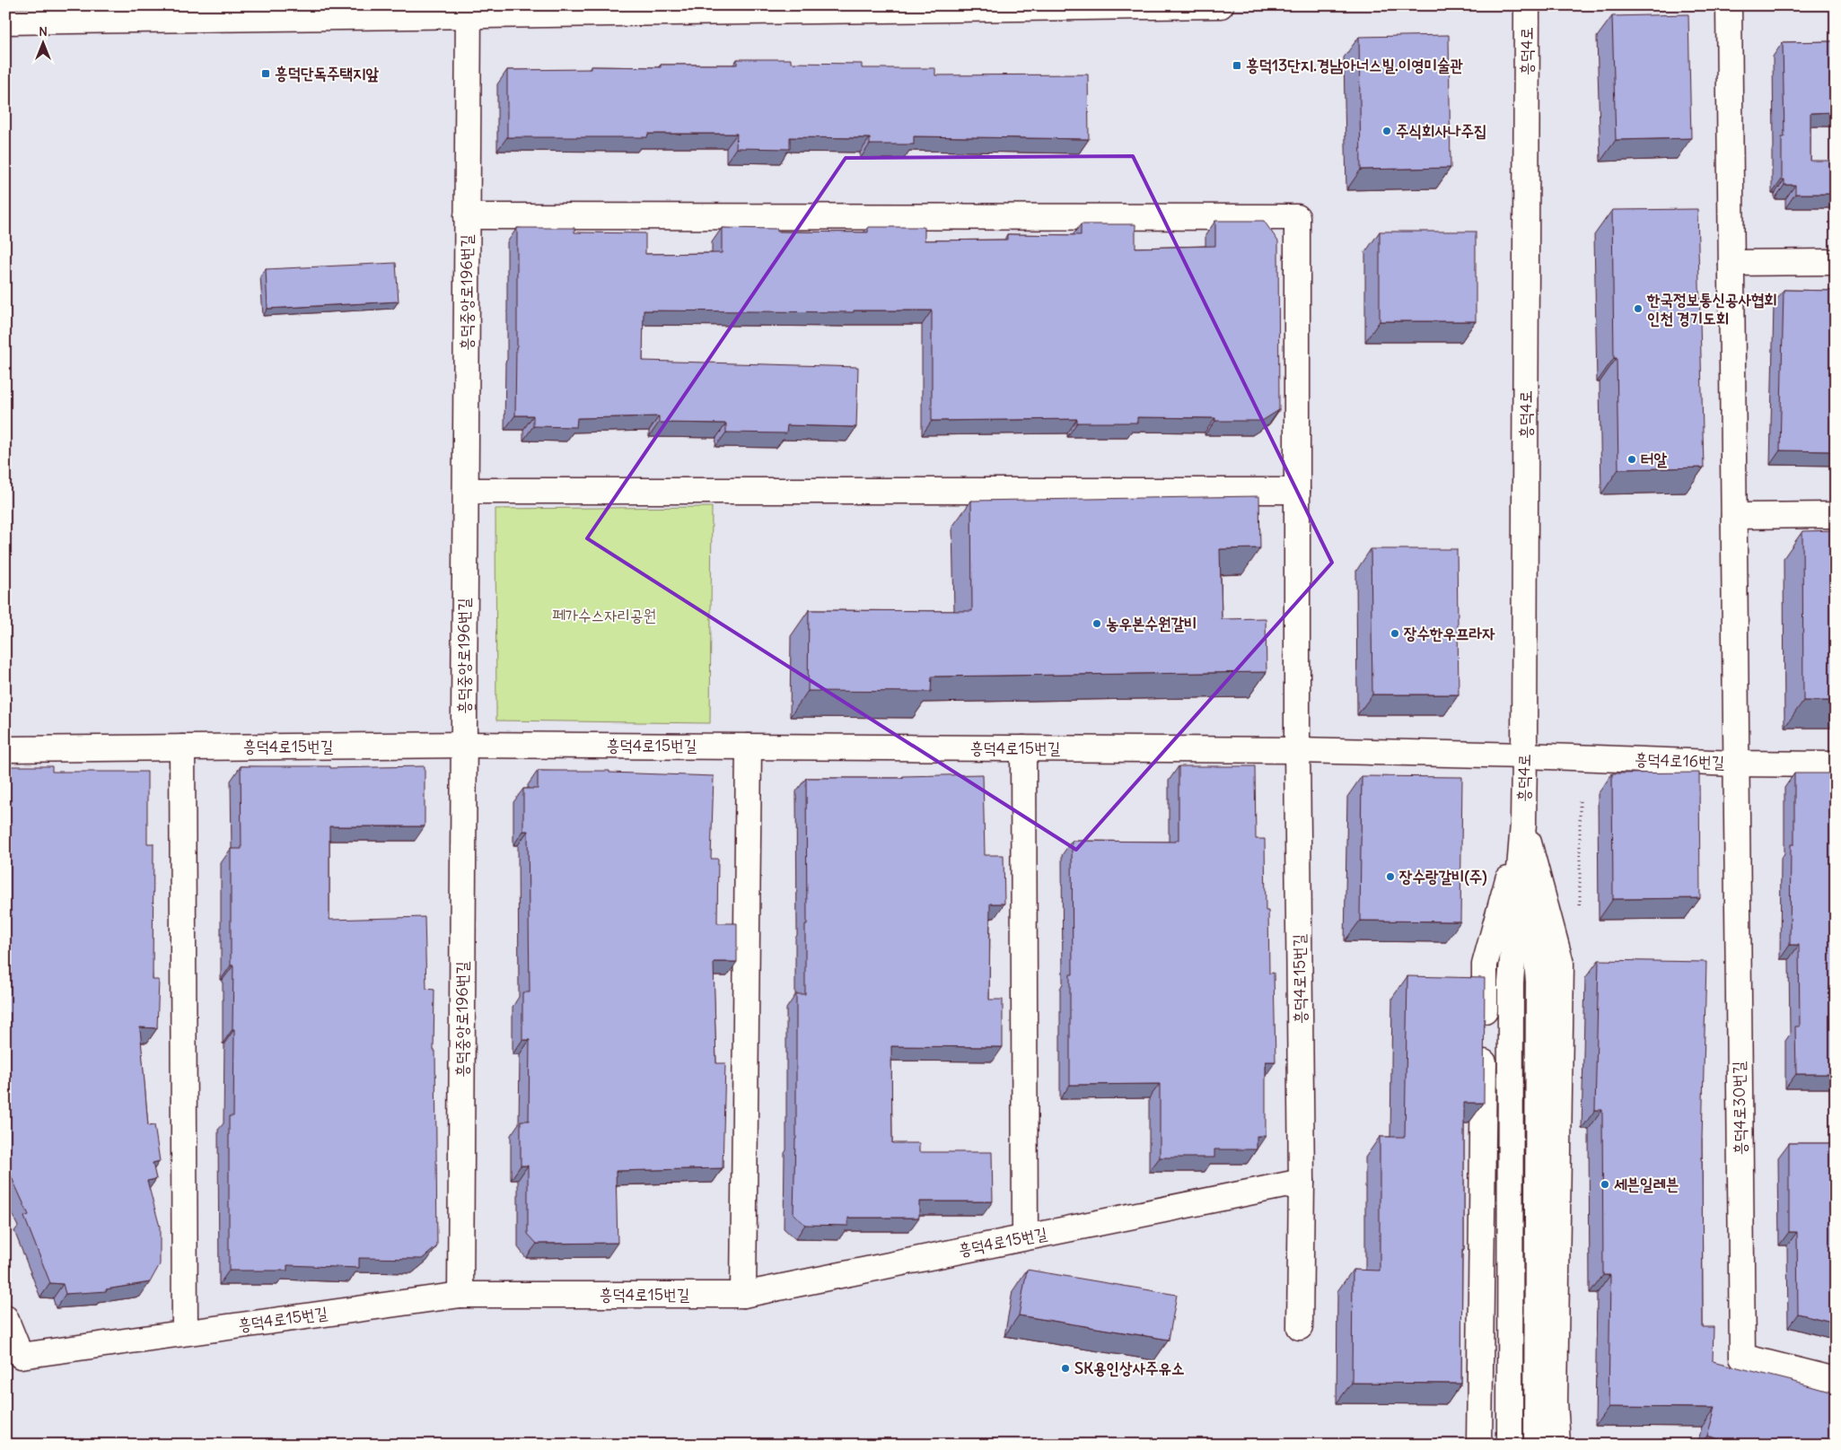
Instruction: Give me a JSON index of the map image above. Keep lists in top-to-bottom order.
{
  "streets": {
    "street": [
      "흥덕4로",
      "흥덕중앙로196번길",
      "흥덕4로15번길",
      "흥덕4로16번길",
      "흥덕4로30번길"
    ]
  },
  "crossings": [
    ["흥덕4로", "흥덕4로15번길"],
    ["흥덕4로", "흥덕4로16번길"],
    ["흥덕중앙로196번길", "흥덕4로15번길"],
    ["흥덕4로15번길", "흥덕4로16번길"],
    ["흥덕4로16번길", "흥덕4로30번길"]
  ],
  "parks": ["페가수스자리공원"],
  "places": {
    "transit": ["흥덕13단지.경남아너스빌.이영미술관", "흥덕단독주택지앞"],
    "other": [
      "주식회사나주집",
      "한국정보통신공사협회 인천 경기도회",
      "터알",
      "농우본수원갈비",
      "장수한우프라자",
      "장수랑갈비(주)",
      "세븐일레븐",
      "SK용인상사주유소"
    ]
  },
  "north": "top"
}
